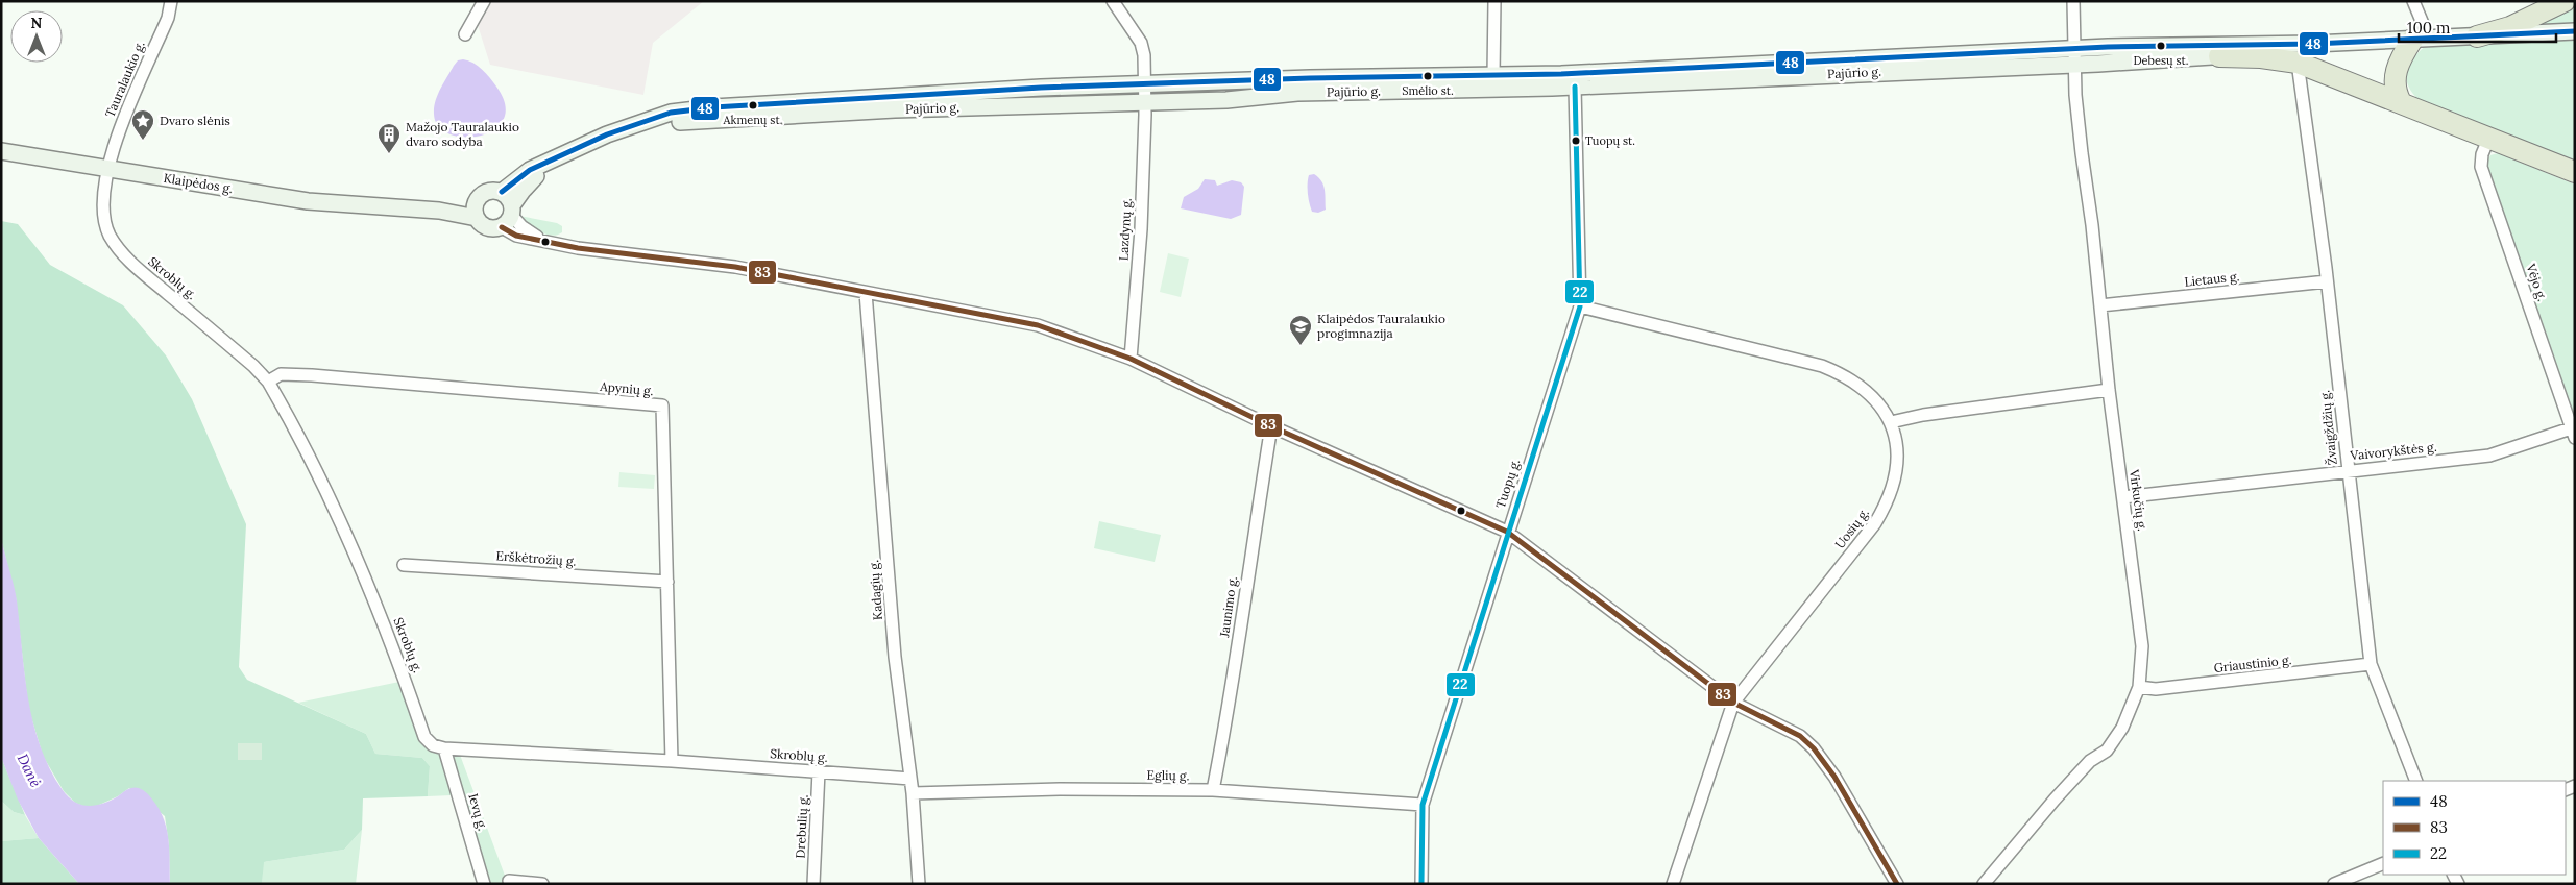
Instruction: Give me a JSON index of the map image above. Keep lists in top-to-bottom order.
{
  "streets": {
    "main road": ["Pajūrio g.", "Klaipėdos g."],
    "street": [
      "Tauralaukio g.",
      "Lazdynų g.",
      "Skroblų g.",
      "Lietaus g.",
      "Vėjo g.",
      "Apynių g.",
      "Žvaigždžių g.",
      "Vaivorykštės g.",
      "Tuopų g.",
      "Virkučių g.",
      "Uosių g.",
      "Erškėtrožių g.",
      "Kadagių g.",
      "Jaunimo g.",
      "Griaustinio g.",
      "Eglių g.",
      "Ievų g.",
      "Drebulių g."
    ]
  },
  "crossings": [
    ["Pajūrio g.", "Klaipėdos g."],
    ["Pajūrio g.", "Lazdynų g."],
    ["Pajūrio g.", "Tuopų g."],
    ["Pajūrio g.", "Virkučių g."],
    ["Tauralaukio g.", "Klaipėdos g."],
    ["Tauralaukio g.", "Skroblų g."],
    ["Klaipėdos g.", "Skroblų g."],
    ["Skroblų g.", "Apynių g."],
    ["Skroblų g.", "Kadagių g."],
    ["Skroblų g.", "Ievų g."],
    ["Skroblų g.", "Drebulių g."],
    ["Lietaus g.", "Žvaigždžių g."],
    ["Lietaus g.", "Virkučių g."],
    ["Vėjo g.", "Vaivorykštės g."],
    ["Apynių g.", "Erškėtrožių g."],
    ["Žvaigždžių g.", "Vaivorykštės g."],
    ["Žvaigždžių g.", "Griaustinio g."],
    ["Vaivorykštės g.", "Virkučių g."],
    ["Tuopų g.", "Eglių g."],
    ["Virkučių g.", "Griaustinio g."],
    ["Kadagių g.", "Eglių g."],
    ["Jaunimo g.", "Eglių g."]
  ],
  "water": ["Danė"],
  "places": {
    "other": [
      "Debesų st.",
      "Smėlio st.",
      "Akmenų st.",
      "Tuopų st."
    ],
    "place": ["Dvaro slėnis"],
    "building": ["Mažojo Tauralaukio dvaro sodyba"],
    "school or university": ["Klaipėdos Tauralaukio progimnazija"]
  },
  "lines": ["transit line 48", "transit line 22", "transit line 83"],
  "legend": ["48", "83", "22"],
  "scale_bar": "100 m",
  "north": "top"
}
